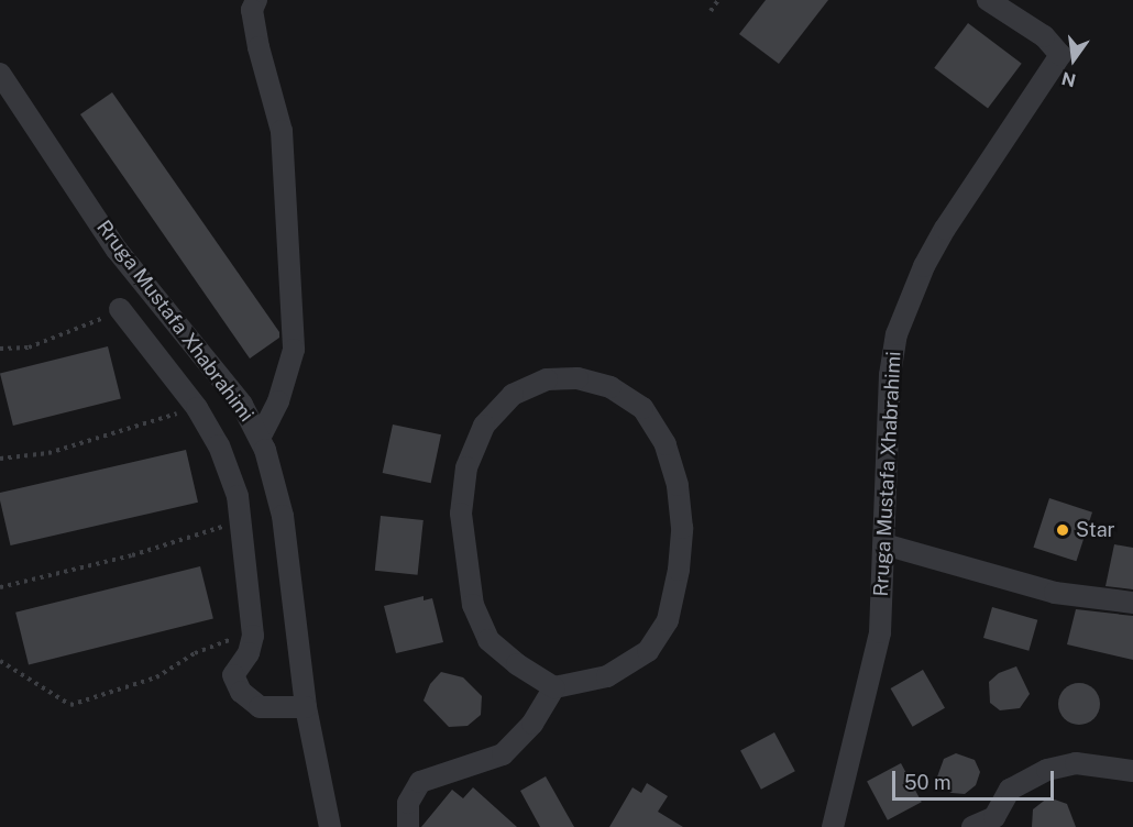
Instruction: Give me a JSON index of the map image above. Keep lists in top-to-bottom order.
{
  "streets": {
    "street": ["Rruga Mustafa Xhabrahimi"]
  },
  "places": ["Star"],
  "scale_bar": "50 m",
  "north": "bottom"
}
